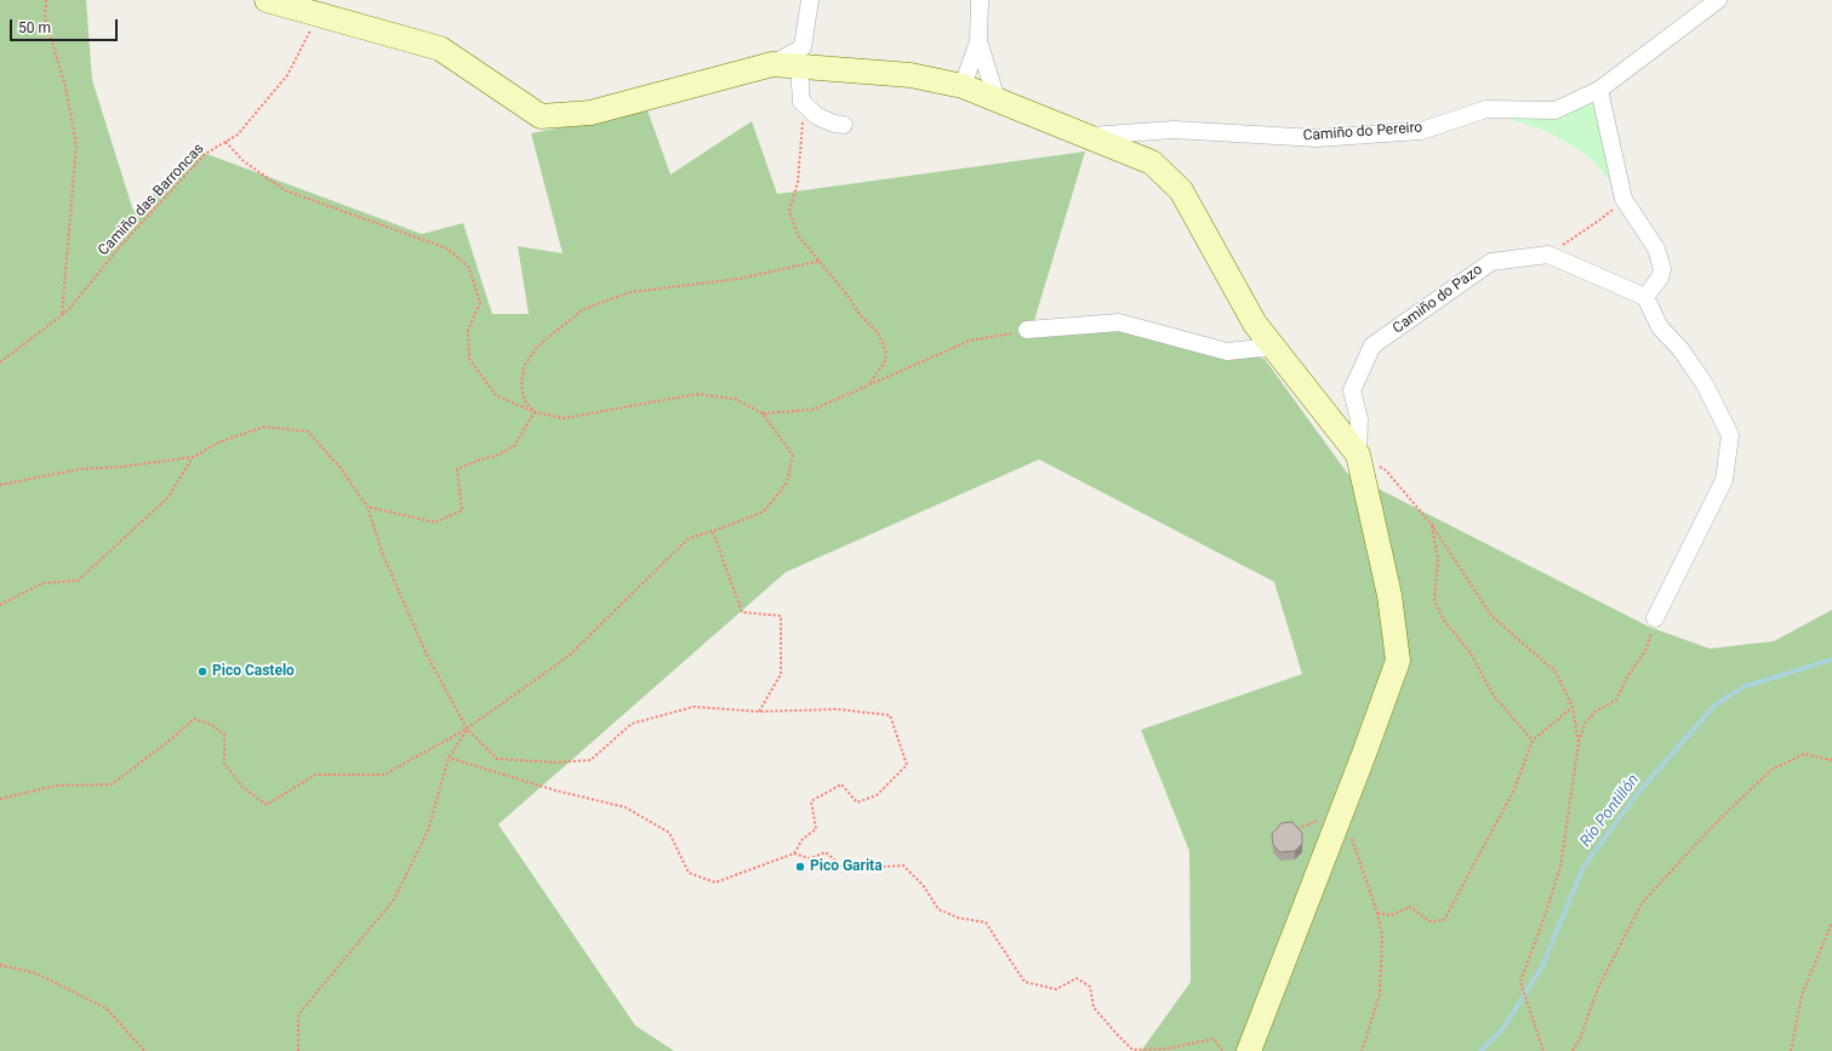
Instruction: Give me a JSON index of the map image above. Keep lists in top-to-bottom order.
{
  "streets": {
    "street": ["Camiño do Pereiro", "Camiño do Pazo"],
    "path": ["Camiño das Barroncas"]
  },
  "water": ["Río Pontillón"],
  "places": ["Pico Castelo", "Pico Garita"],
  "scale_bar": "50 m"
}
